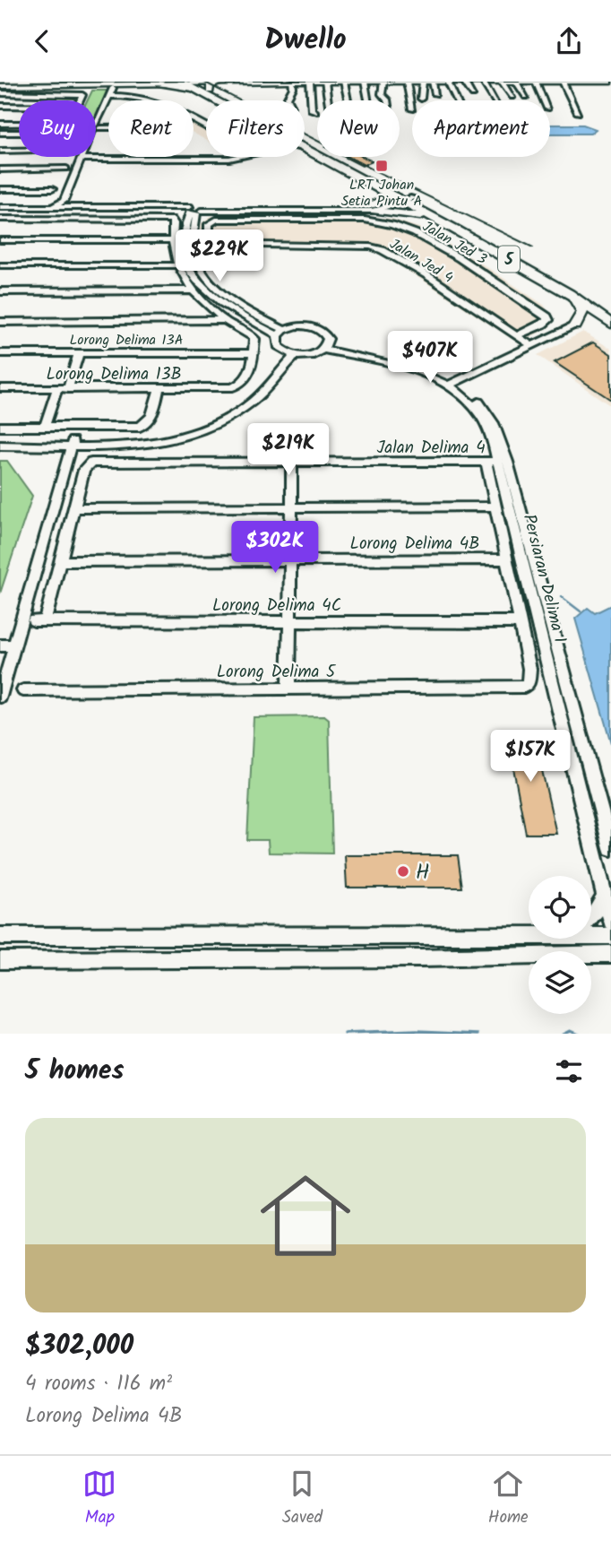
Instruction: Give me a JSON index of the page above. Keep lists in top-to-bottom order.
{
  "streets": {
    "highway": ["5"],
    "street": [
      "Jalan Jed 3",
      "Jalan Jed 4",
      "Lorong Delima 13A",
      "Lorong Delima 13B",
      "Jalan Delima 4",
      "Lorong Delima 4B",
      "Persiaran Delima 1",
      "Lorong Delima 4C",
      "Lorong Delima 5"
    ]
  },
  "crossings": [
    ["Jalan Jed 3", "Jalan Jed 4"],
    ["Lorong Delima 13A", "Lorong Delima 13B"],
    ["Jalan Delima 4", "Persiaran Delima 1"],
    ["Lorong Delima 4B", "Lorong Delima 4C"],
    ["Lorong Delima 4C", "Lorong Delima 5"]
  ],
  "places": {
    "transit": ["LRT Johan Setia Pintu A"],
    "other": ["H"]
  },
  "page": {
    "header": "Dwello",
    "chip": [
      "Buy",
      "Rent",
      "Filters",
      "New",
      "Apartment"
    ],
    "price": [
      "$229K",
      "$407K",
      "$219K",
      "$302K",
      "$157K"
    ],
    "heading": "5 homes",
    "list": [
      {
        "name": "$302,000",
        "note": "4 rooms · 116 m² · Lorong Delima 4B"
      }
    ],
    "tabs": ["Map", "Saved", "Home"]
  }
}
